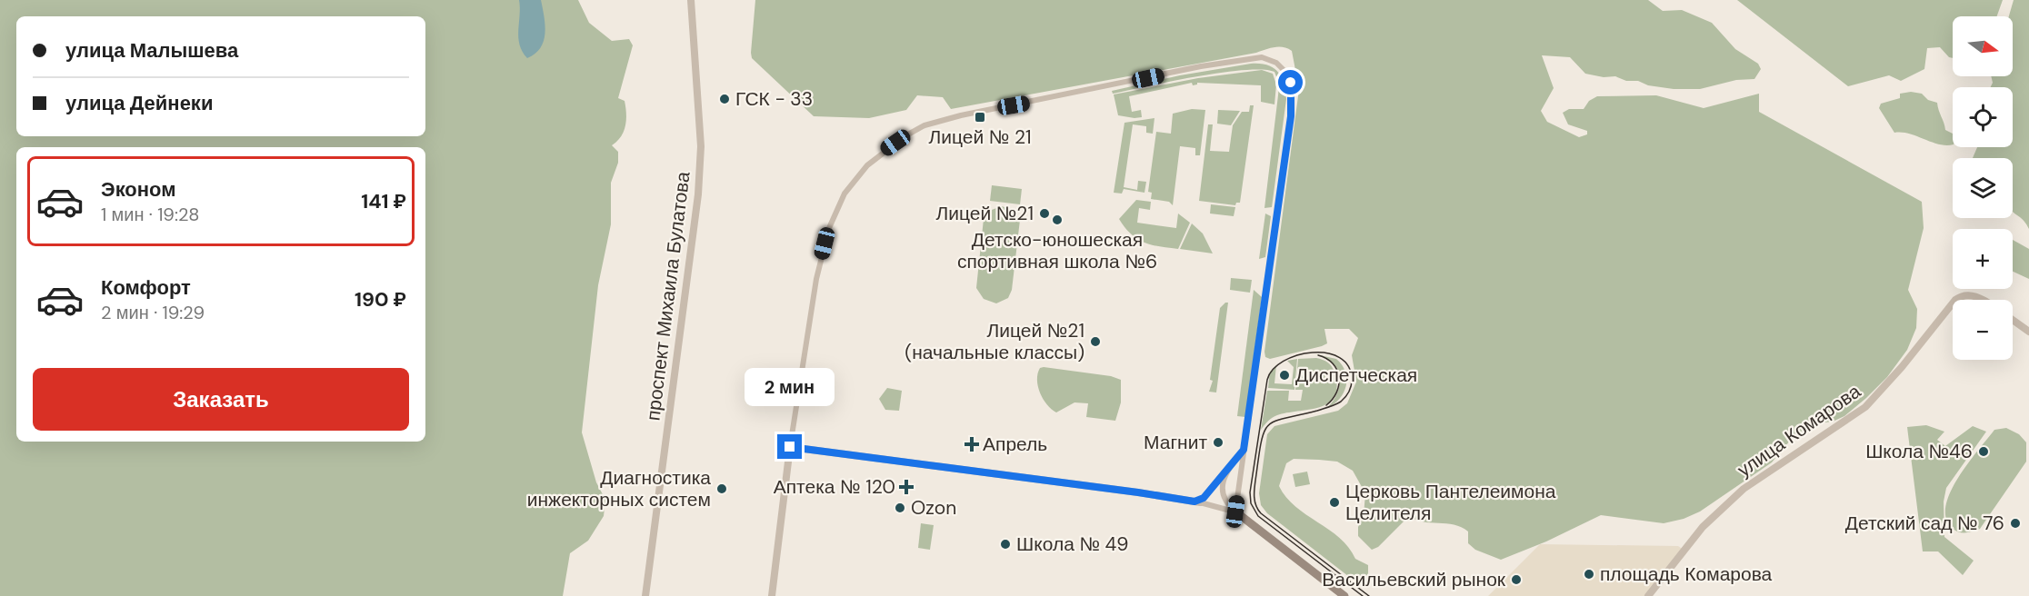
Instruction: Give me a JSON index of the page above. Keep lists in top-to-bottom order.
{
  "streets": {
    "street": ["проспект Михаила Булатова", "улица Комарова"]
  },
  "places": {
    "other": [
      "ГСК - 33",
      "Лицей №21",
      "Детско-юношеская спортивная школа №6",
      "Лицей №21 (начальные классы)",
      "Диспетческая",
      "Магнит",
      "Школа №46",
      "Диагностика инжекторных систем",
      "Церковь Пантелеимона Целителя",
      "Ozon",
      "Детский сад № 76",
      "Школа № 49",
      "площадь Комарова",
      "Васильевский рынок"
    ],
    "transit": ["Лицей № 21"],
    "health": ["Апрель", "Аптека № 120"]
  },
  "north": "right",
  "page": {
    "map_buttons": ["+", "−"],
    "banner": ["улица Малышева", "улица Дейнеки"],
    "list": [
      {
        "name": "Эконом",
        "note": "1 мин · 19:28",
        "value": "141 ₽"
      },
      {
        "name": "Комфорт",
        "note": "2 мин · 19:29",
        "value": "190 ₽"
      }
    ],
    "buttons": "Заказать",
    "bubble": "2 мин"
  }
}
